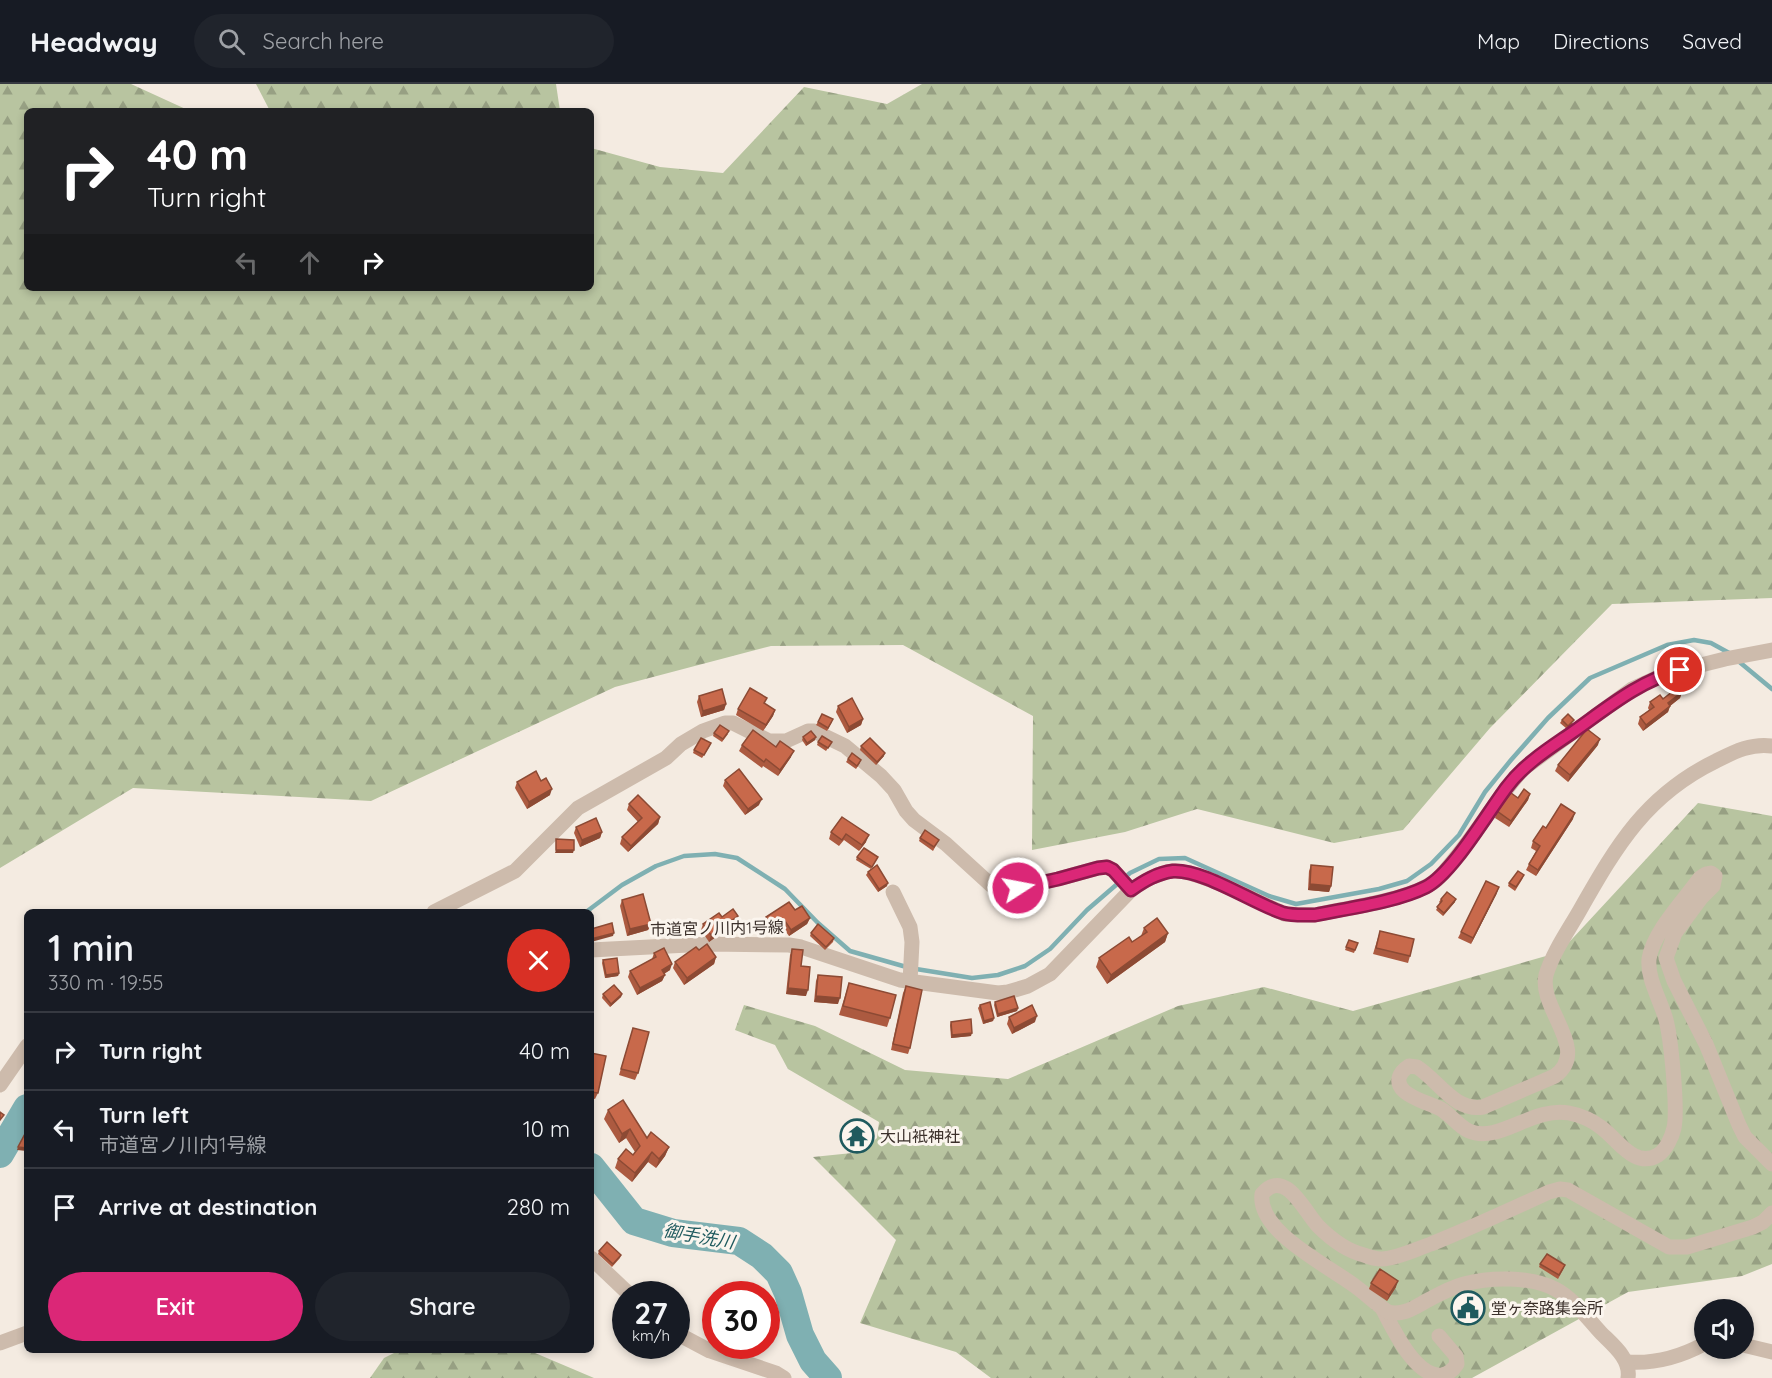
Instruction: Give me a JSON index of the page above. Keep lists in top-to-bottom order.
{
  "streets": {
    "street": ["市道宮ノ川内1号線"]
  },
  "water": ["御手洗川"],
  "places": {
    "temple": ["大山衹神社"],
    "public building": ["堂ヶ奈路集会所"]
  },
  "page": {
    "header": "Headway",
    "search": "Search here",
    "nav": ["Map", "Directions", "Saved"],
    "turn": ["40 m", "Turn right"],
    "heading": ["1 min", "330 m · 19:55"],
    "list": [
      {
        "name": "Turn right",
        "value": "40 m"
      },
      {
        "name": "Turn left",
        "note": "市道宮ノ川内1号線",
        "value": "10 m"
      },
      {
        "name": "Arrive at destination",
        "value": "280 m"
      }
    ],
    "buttons": ["Exit", "Share"],
    "speed": "27 km/h",
    "limit": "30"
  }
}
